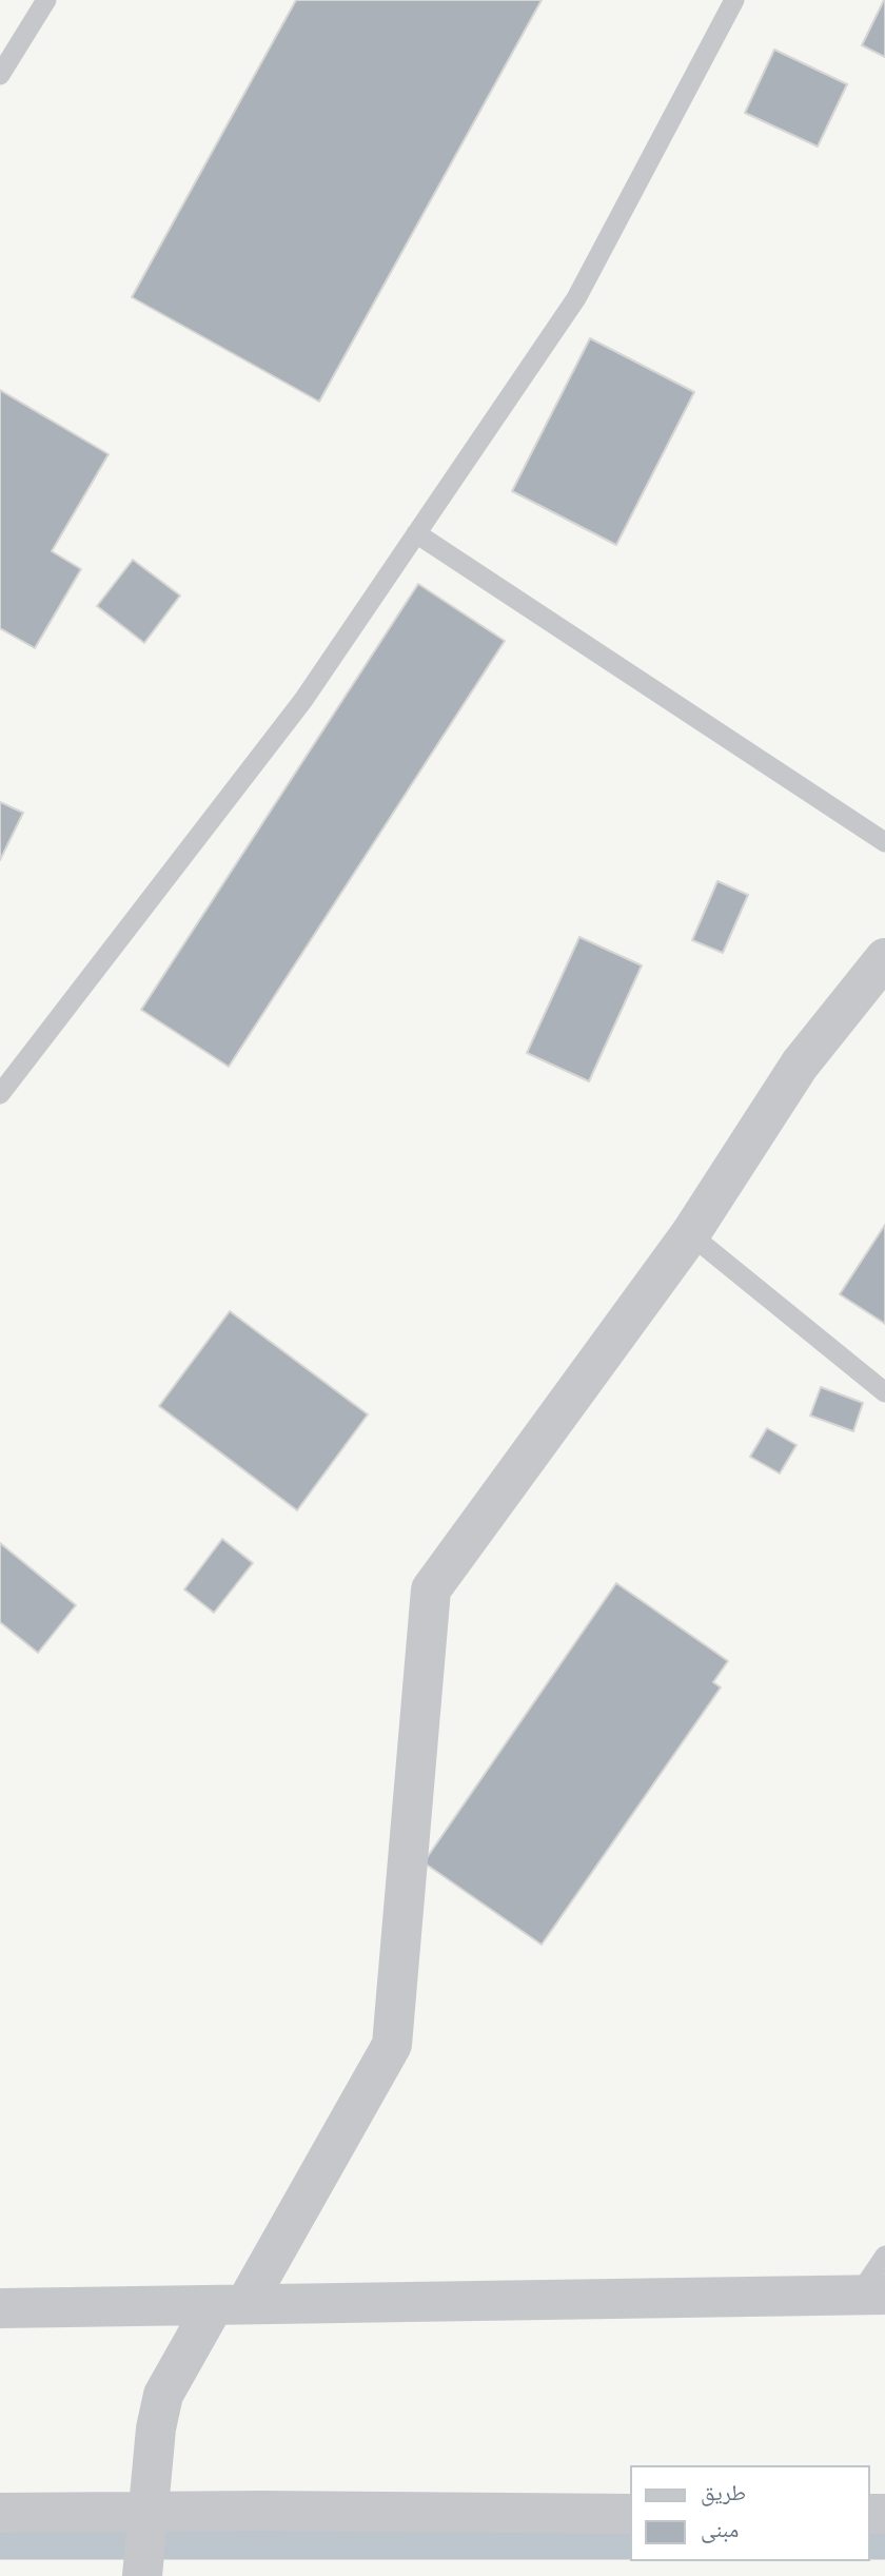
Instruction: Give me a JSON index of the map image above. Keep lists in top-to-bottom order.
{
  "legend": ["طريق", "مبنى"]
}
